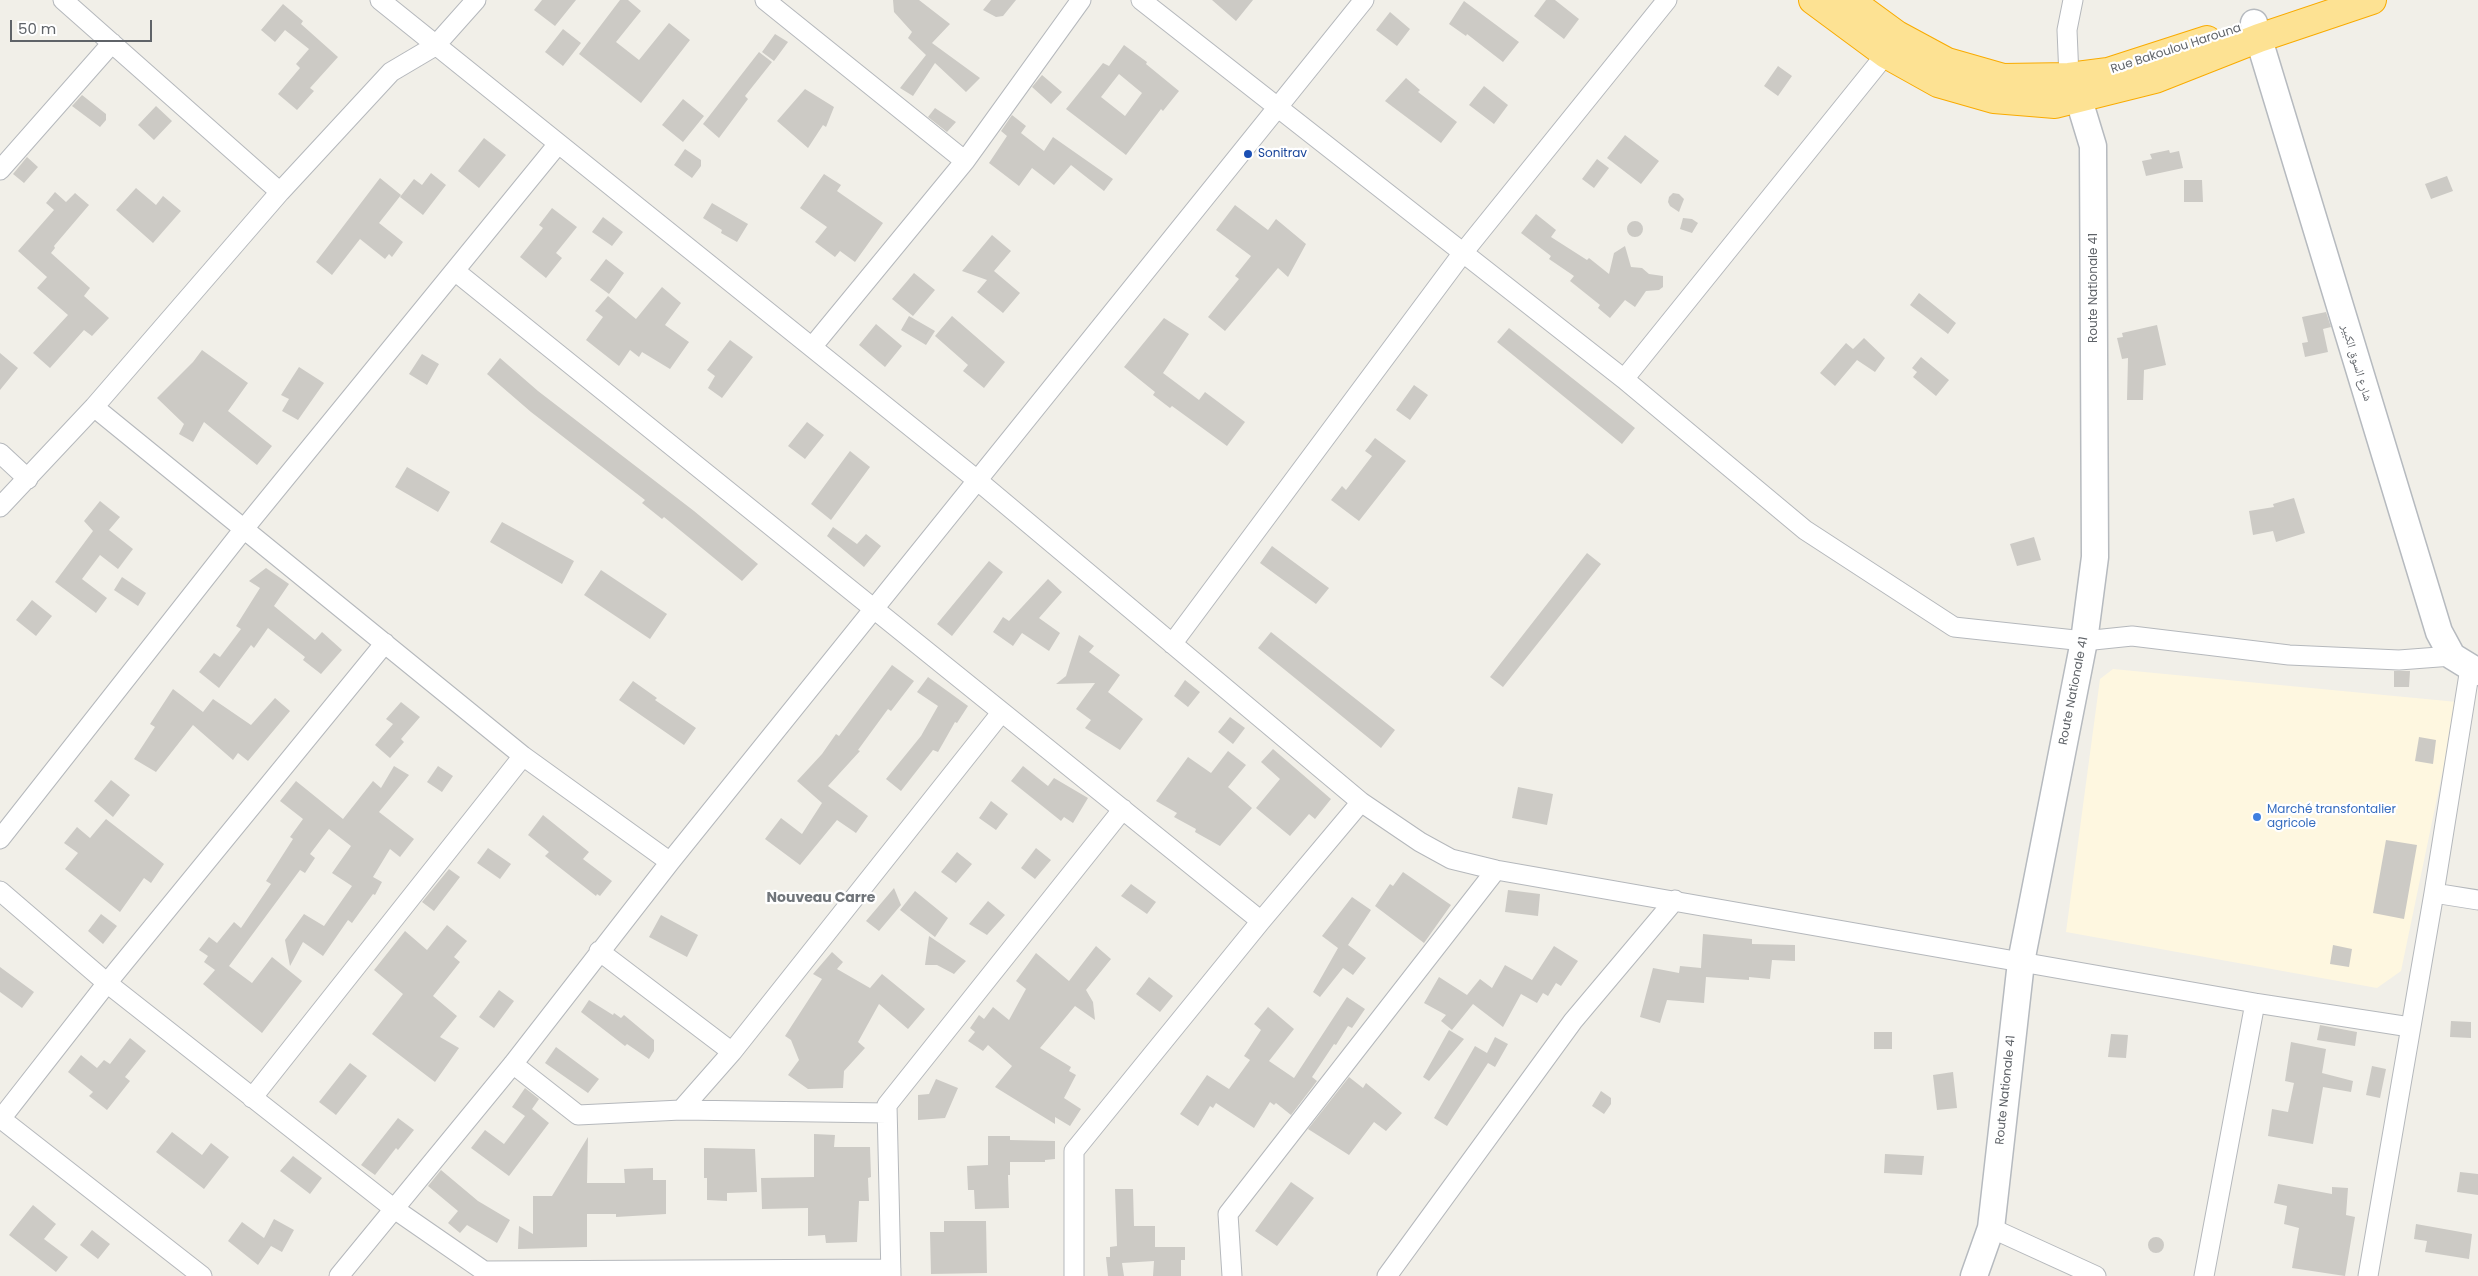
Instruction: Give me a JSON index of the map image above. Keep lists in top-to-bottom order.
{
  "streets": {
    "highway": ["Rue Bakoulou Harouna"],
    "street": ["Route Nationale 41", "شارع السوق الكبير"]
  },
  "crossings": [
    ["Rue Bakoulou Harouna", "Route Nationale 41"],
    ["Rue Bakoulou Harouna", "شارع السوق الكبير"]
  ],
  "districts": ["Nouveau Carre"],
  "places": ["Sonitrav", "Marché transfontalier agricole"],
  "scale_bar": "50 m"
}
